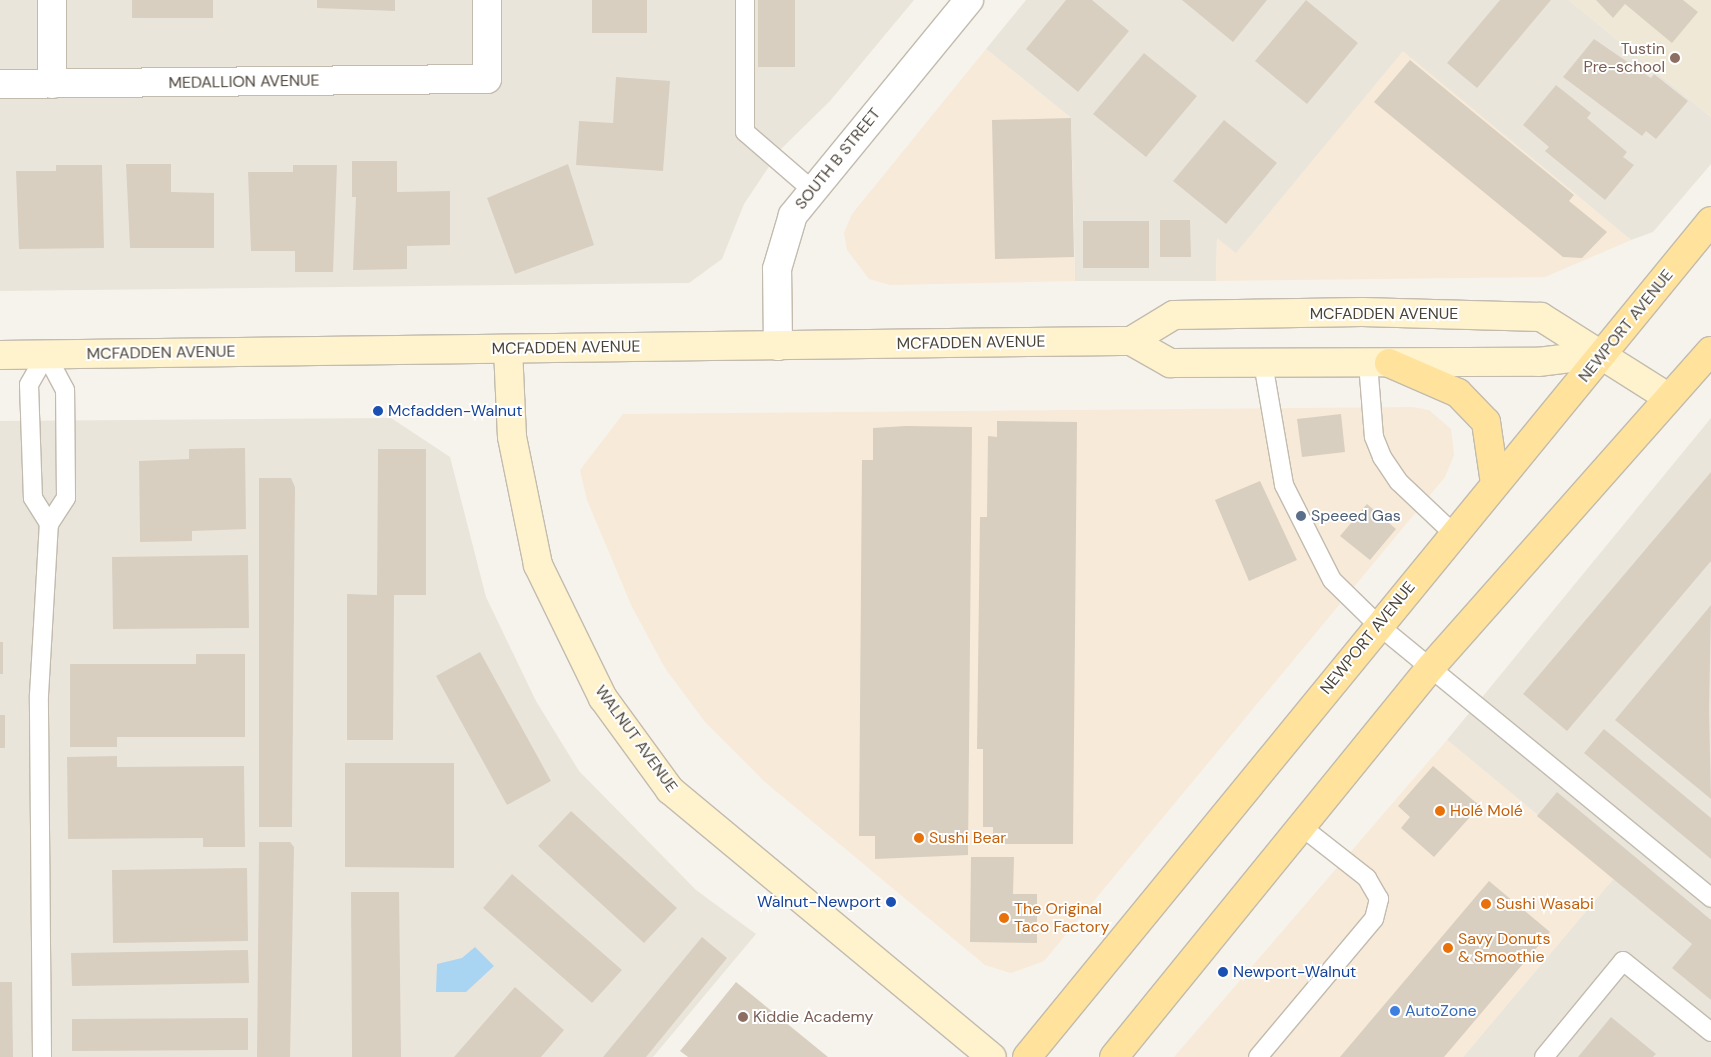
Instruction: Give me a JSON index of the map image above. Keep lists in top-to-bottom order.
{
  "streets": {
    "main road": ["MCFADDEN AVENUE", "NEWPORT AVENUE", "WALNUT AVENUE"],
    "street": ["MEDALLION AVENUE", "SOUTH B STREET"]
  },
  "crossings": [
    ["SOUTH B STREET", "MCFADDEN AVENUE"],
    ["MCFADDEN AVENUE", "NEWPORT AVENUE"],
    ["MCFADDEN AVENUE", "WALNUT AVENUE"]
  ],
  "places": [
    "Tustin Pre-school",
    "Mcfadden-Walnut",
    "Speeed Gas",
    "Holé Molé",
    "Sushi Bear",
    "Walnut-Newport",
    "Sushi Wasabi",
    "The Original Taco Factory",
    "Savy Donuts & Smoothie",
    "Newport-Walnut",
    "AutoZone",
    "Kiddie Academy"
  ]
}
